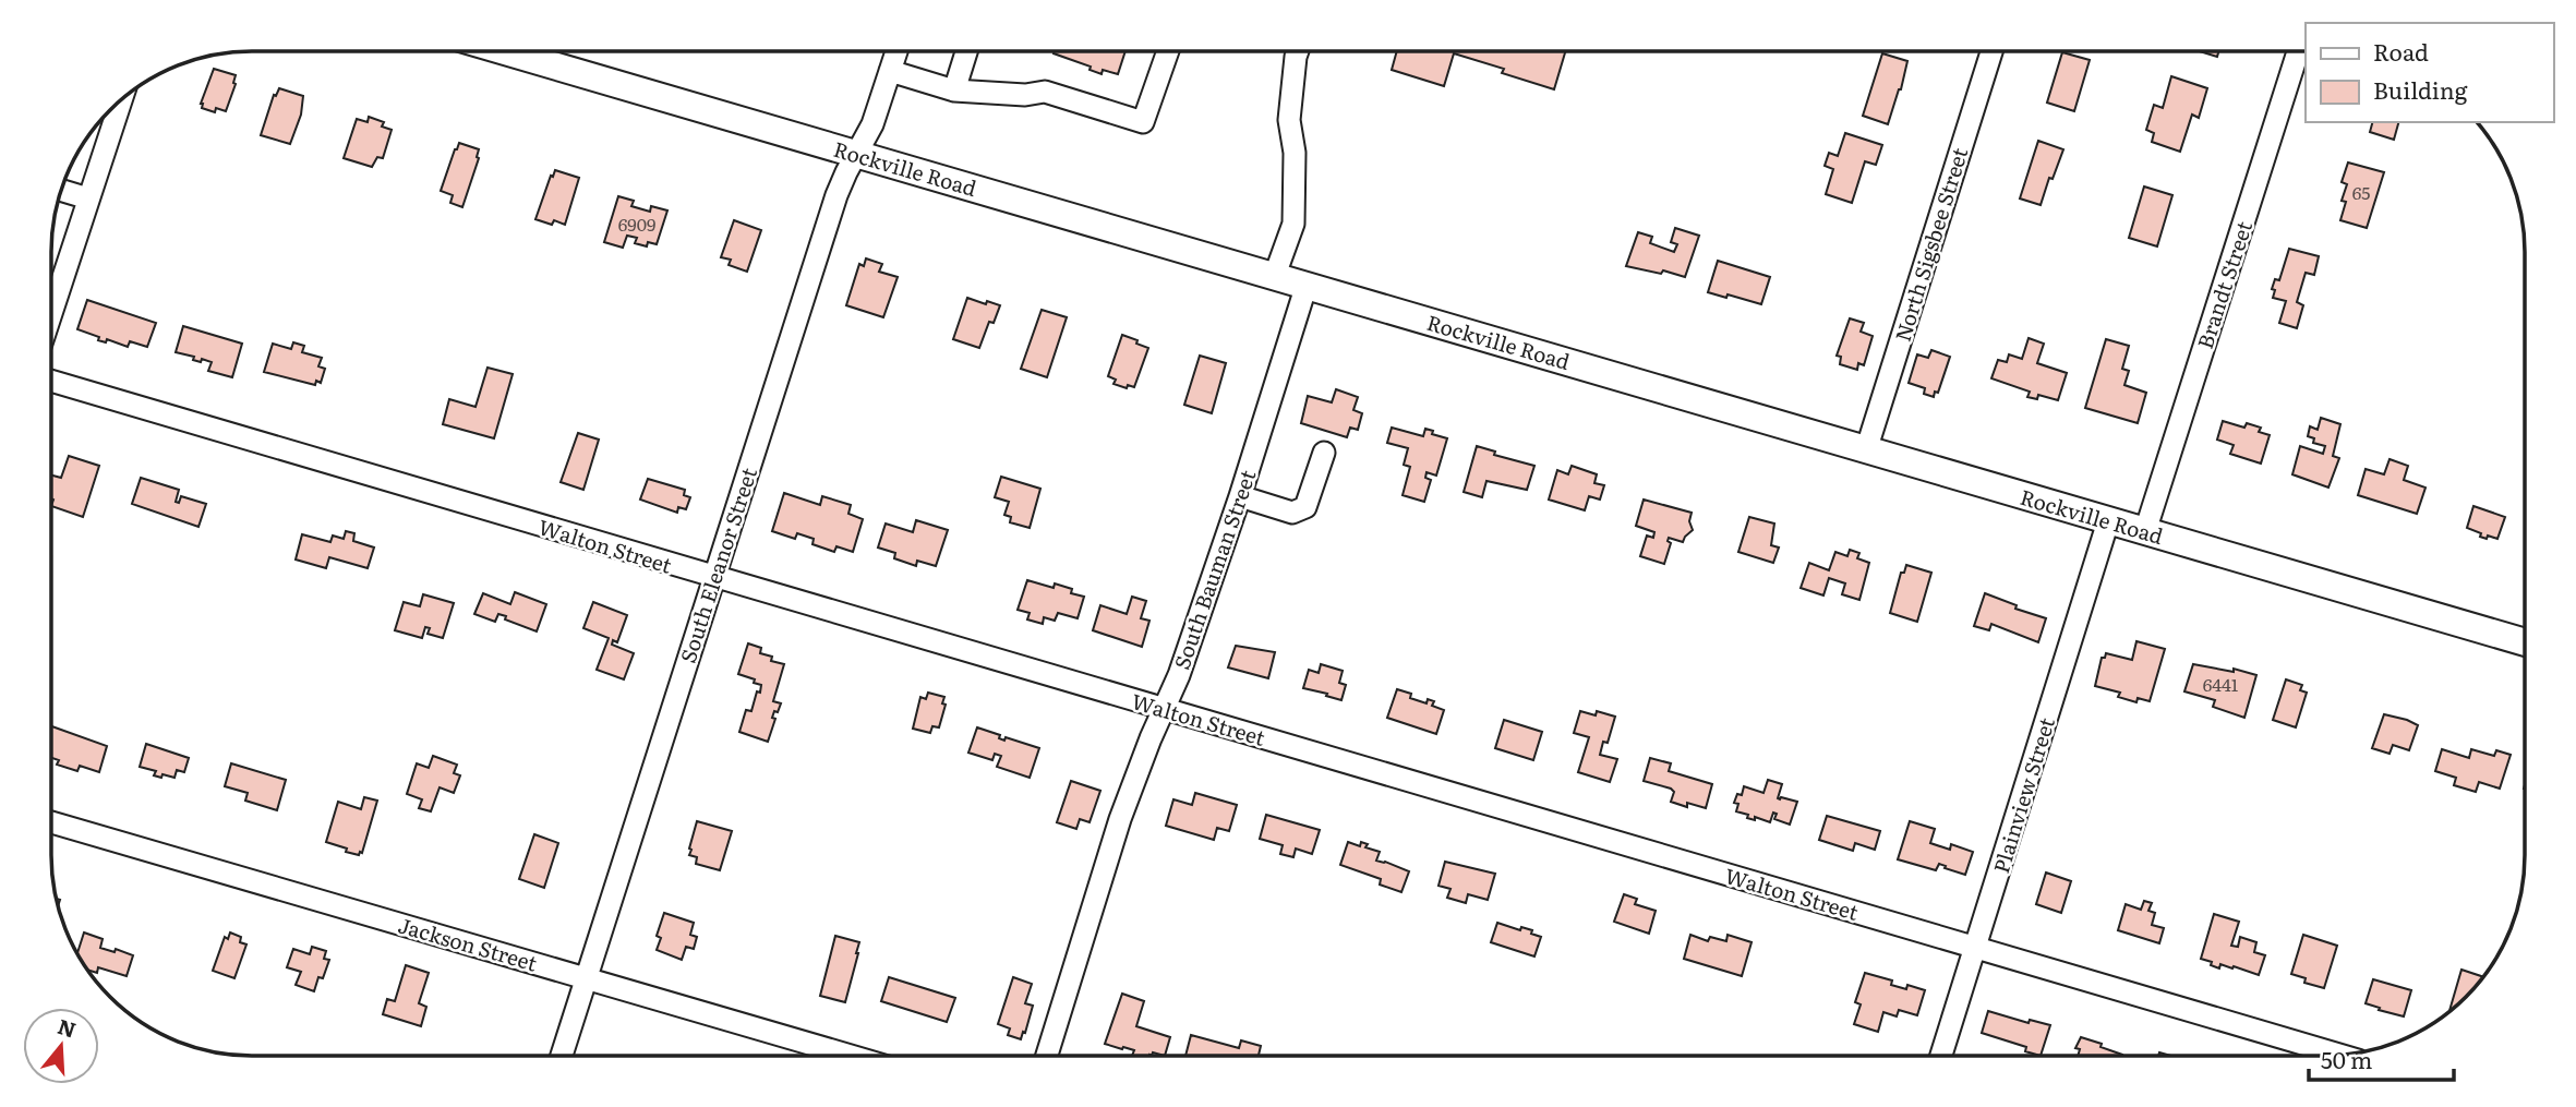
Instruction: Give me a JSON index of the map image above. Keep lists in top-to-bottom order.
{
  "streets": {
    "main road": ["Rockville Road"],
    "street": [
      "North Sigsbee Street",
      "Brandt Street",
      "Walton Street",
      "South Eleanor Street",
      "South Bauman Street",
      "Plainview Street",
      "Jackson Street"
    ]
  },
  "crossings": [
    ["Rockville Road", "North Sigsbee Street"],
    ["Rockville Road", "Brandt Street"],
    ["Rockville Road", "South Eleanor Street"],
    ["Rockville Road", "South Bauman Street"],
    ["Rockville Road", "Plainview Street"],
    ["Walton Street", "South Eleanor Street"],
    ["Walton Street", "South Bauman Street"],
    ["Walton Street", "Plainview Street"],
    ["South Eleanor Street", "Jackson Street"]
  ],
  "house_numbers": ["65", "6909", "6441"],
  "legend": ["Road", "Building"],
  "scale_bar": "50 m",
  "north": "top"
}
